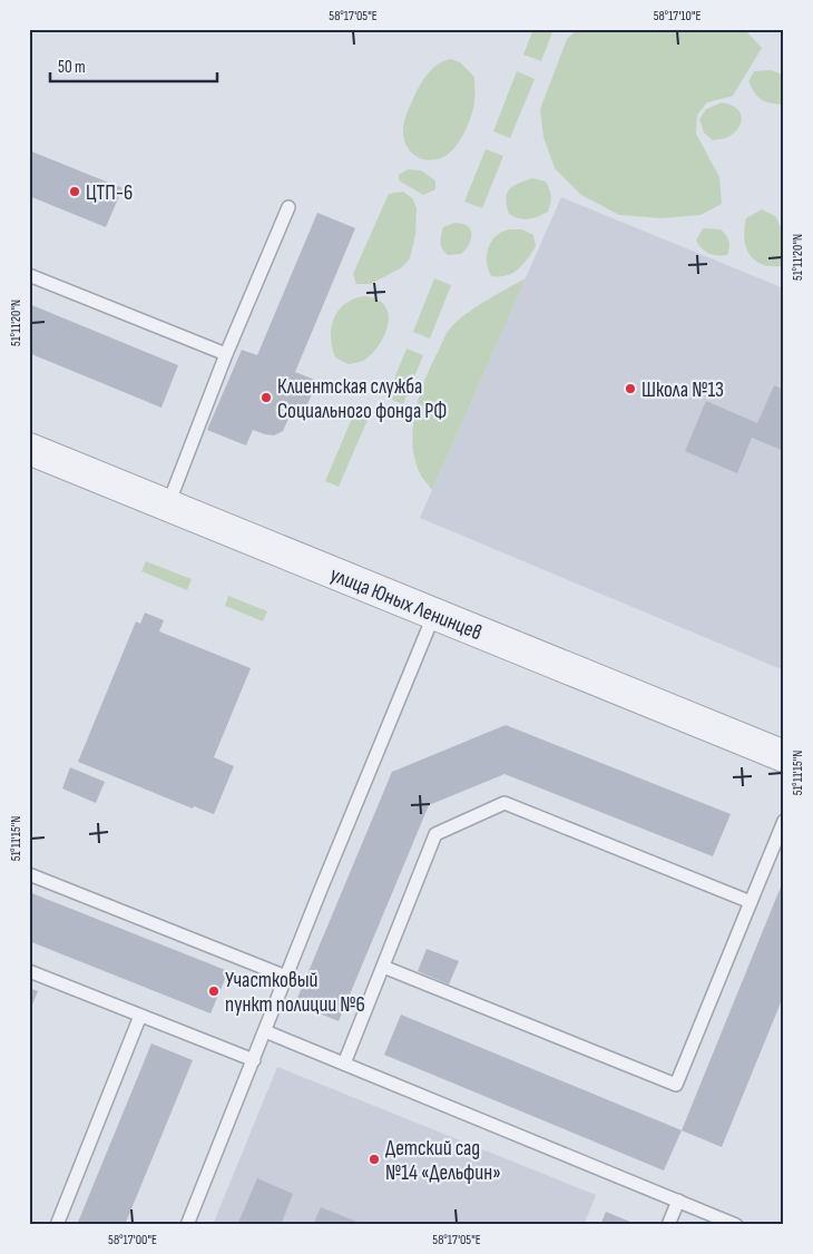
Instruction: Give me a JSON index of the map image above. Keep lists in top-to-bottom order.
{
  "streets": {
    "street": ["улица Юных Ленинцев"]
  },
  "places": [
    "ЦТП-6",
    "Школа №13",
    "Клиентская служба Социального фонда РФ",
    "Участковый пункт полиции №6",
    "Детский сад №14 «Дельфин»"
  ],
  "scale_bar": "50 m",
  "coordinates": [
    "58°17'05\"E",
    "58°17'10\"E",
    "51°11'20\"N",
    "51°11'15\"N",
    "58°17'00\"E"
  ]
}
